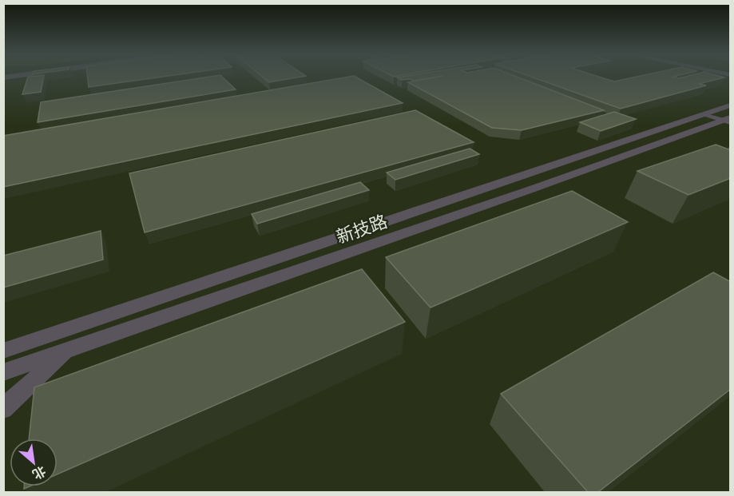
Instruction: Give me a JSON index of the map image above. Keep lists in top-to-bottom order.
{
  "streets": {
    "street": ["新技路"]
  },
  "north": "bottom right"
}
